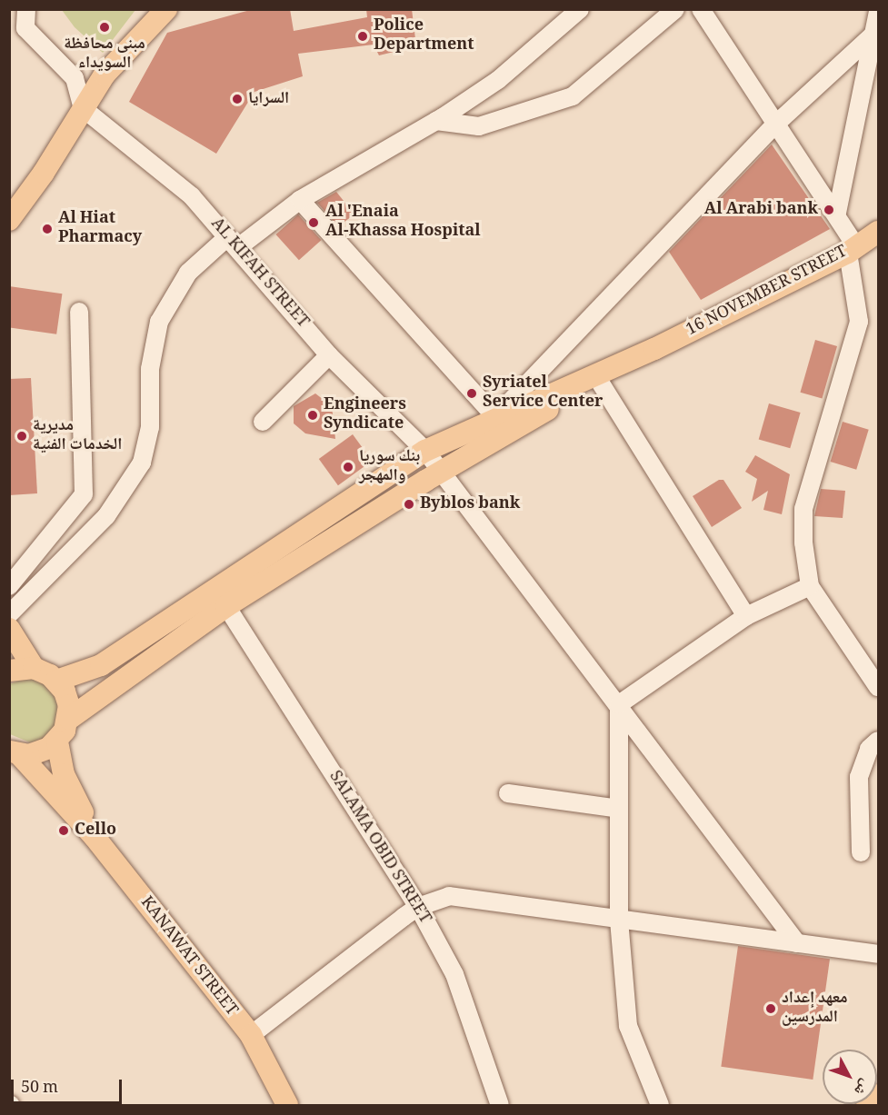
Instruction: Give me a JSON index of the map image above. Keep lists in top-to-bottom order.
{
  "streets": {
    "main road": ["16 NOVEMBER STREET", "KANAWAT STREET"],
    "street": ["AL KIFAH STREET", "SALAMA OBID STREET"]
  },
  "places": [
    "مبنى محافظة السويداء",
    "Police Department",
    "السرايا",
    "Al Arabi bank",
    "Al 'Enaia Al-Khassa Hospital",
    "Al Hiat Pharmacy",
    "Syriatel Service Center",
    "Engineers Syndicate",
    "مديرية الخدمات الفنية",
    "بنك سوريا والمهجر",
    "Byblos bank",
    "Cello",
    "معهد إعداد المدرسين"
  ],
  "scale_bar": "50 m",
  "north": "bottom right"
}
